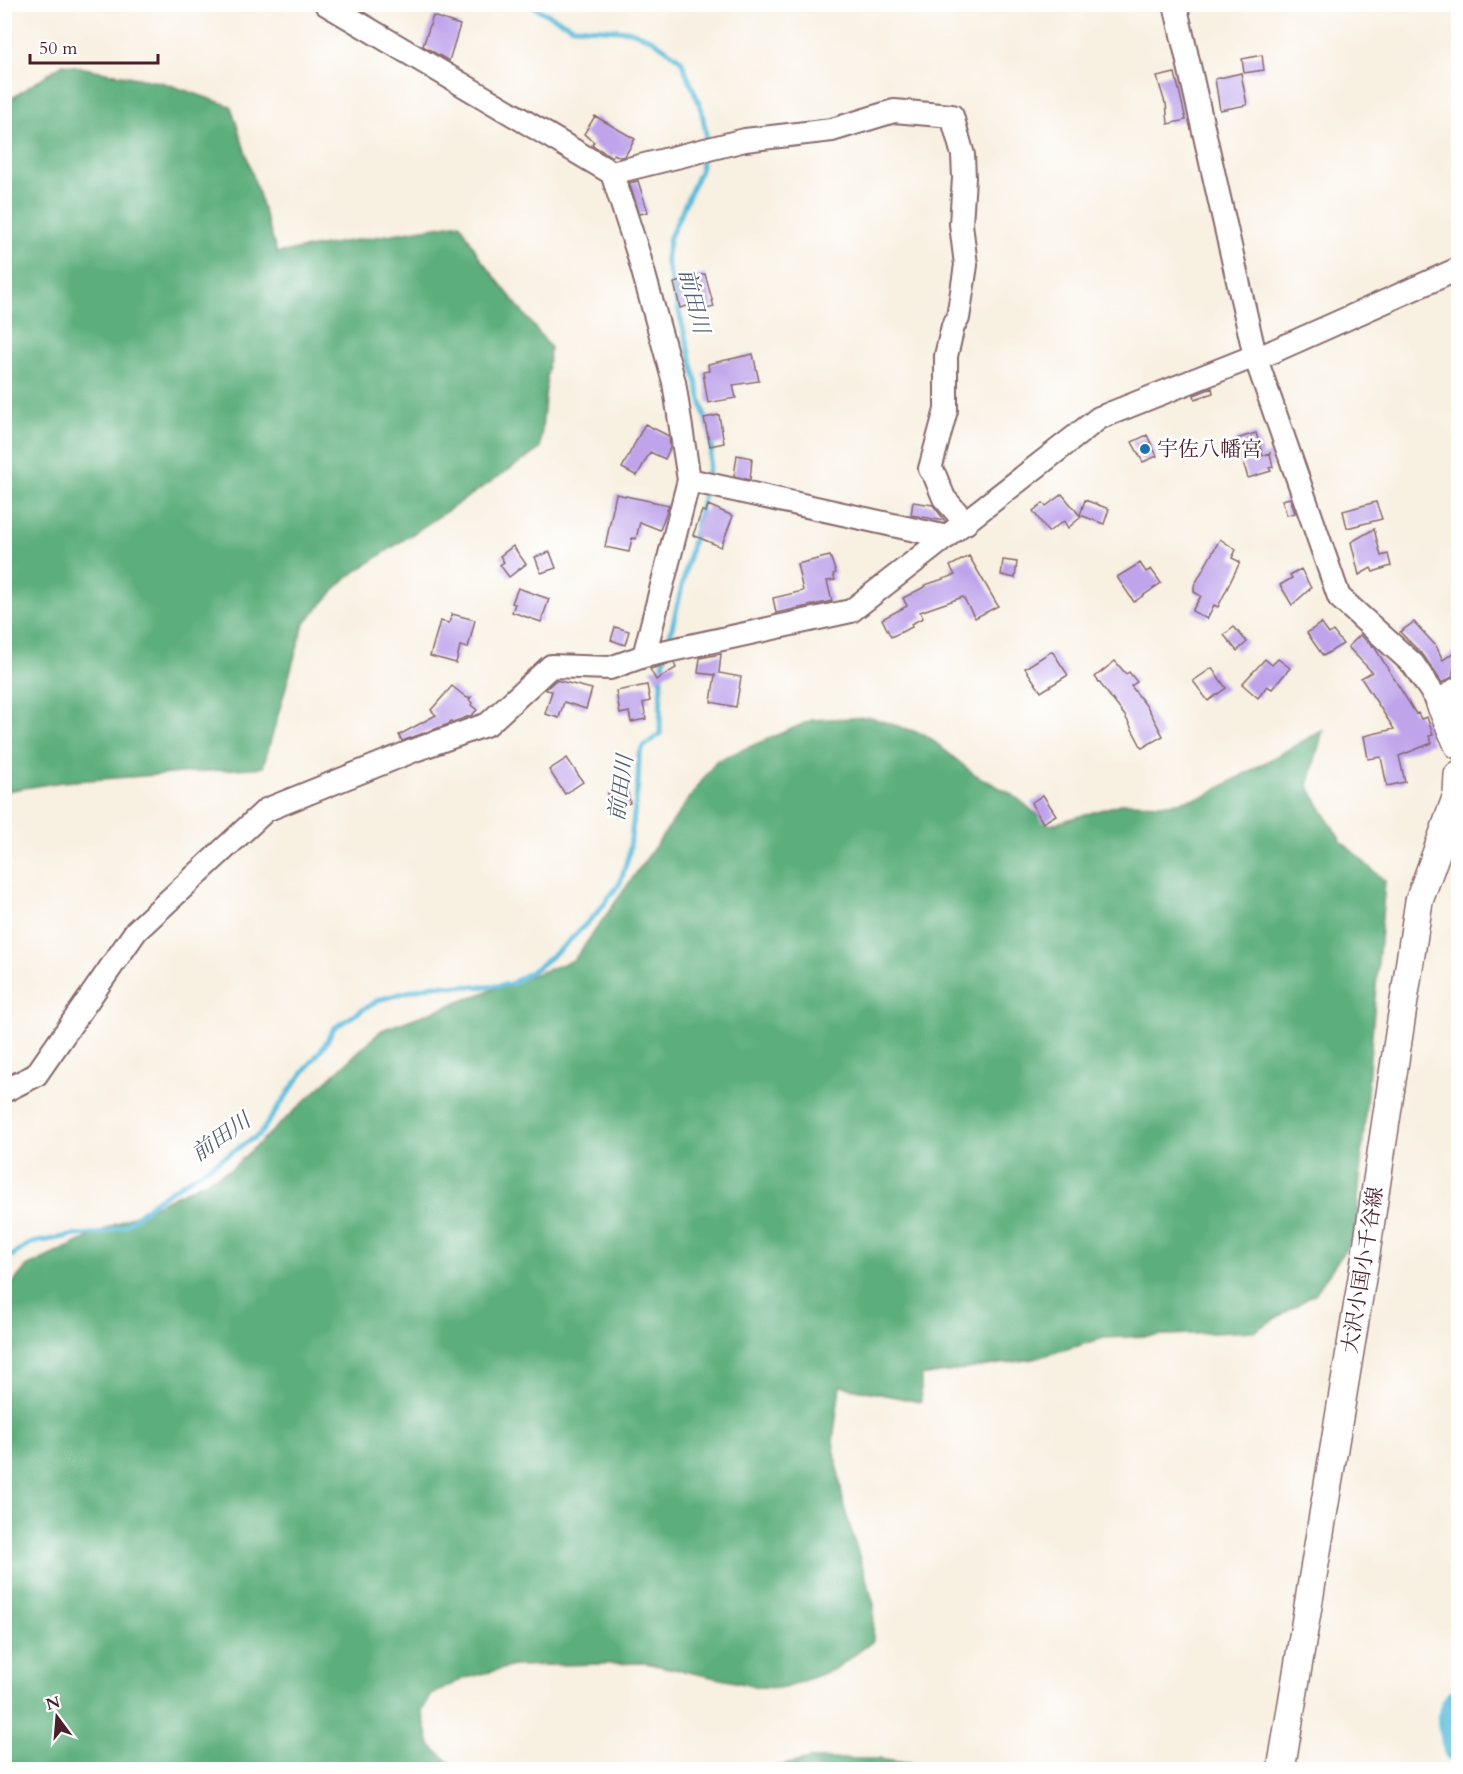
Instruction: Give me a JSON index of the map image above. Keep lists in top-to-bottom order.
{
  "streets": {
    "main road": ["大沢小国小千谷線"]
  },
  "water": ["前田川"],
  "places": ["宇佐八幡宮"],
  "scale_bar": "50 m",
  "north": "top"
}
